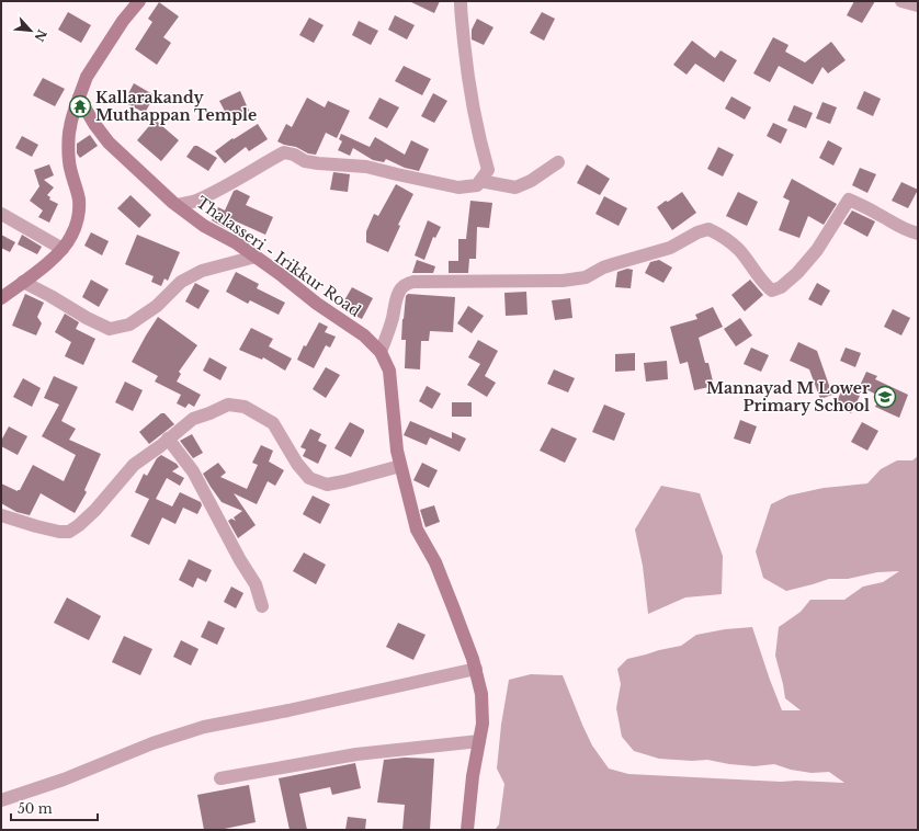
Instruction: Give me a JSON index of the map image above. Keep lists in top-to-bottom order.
{
  "streets": {
    "main road": ["Thalasseri - Irikkur Road"]
  },
  "places": {
    "temple": ["Kallarakandy Muthappan Temple"],
    "school or university": ["Mannayad M Lower Primary School"]
  },
  "scale_bar": "50 m",
  "north": "bottom right"
}
